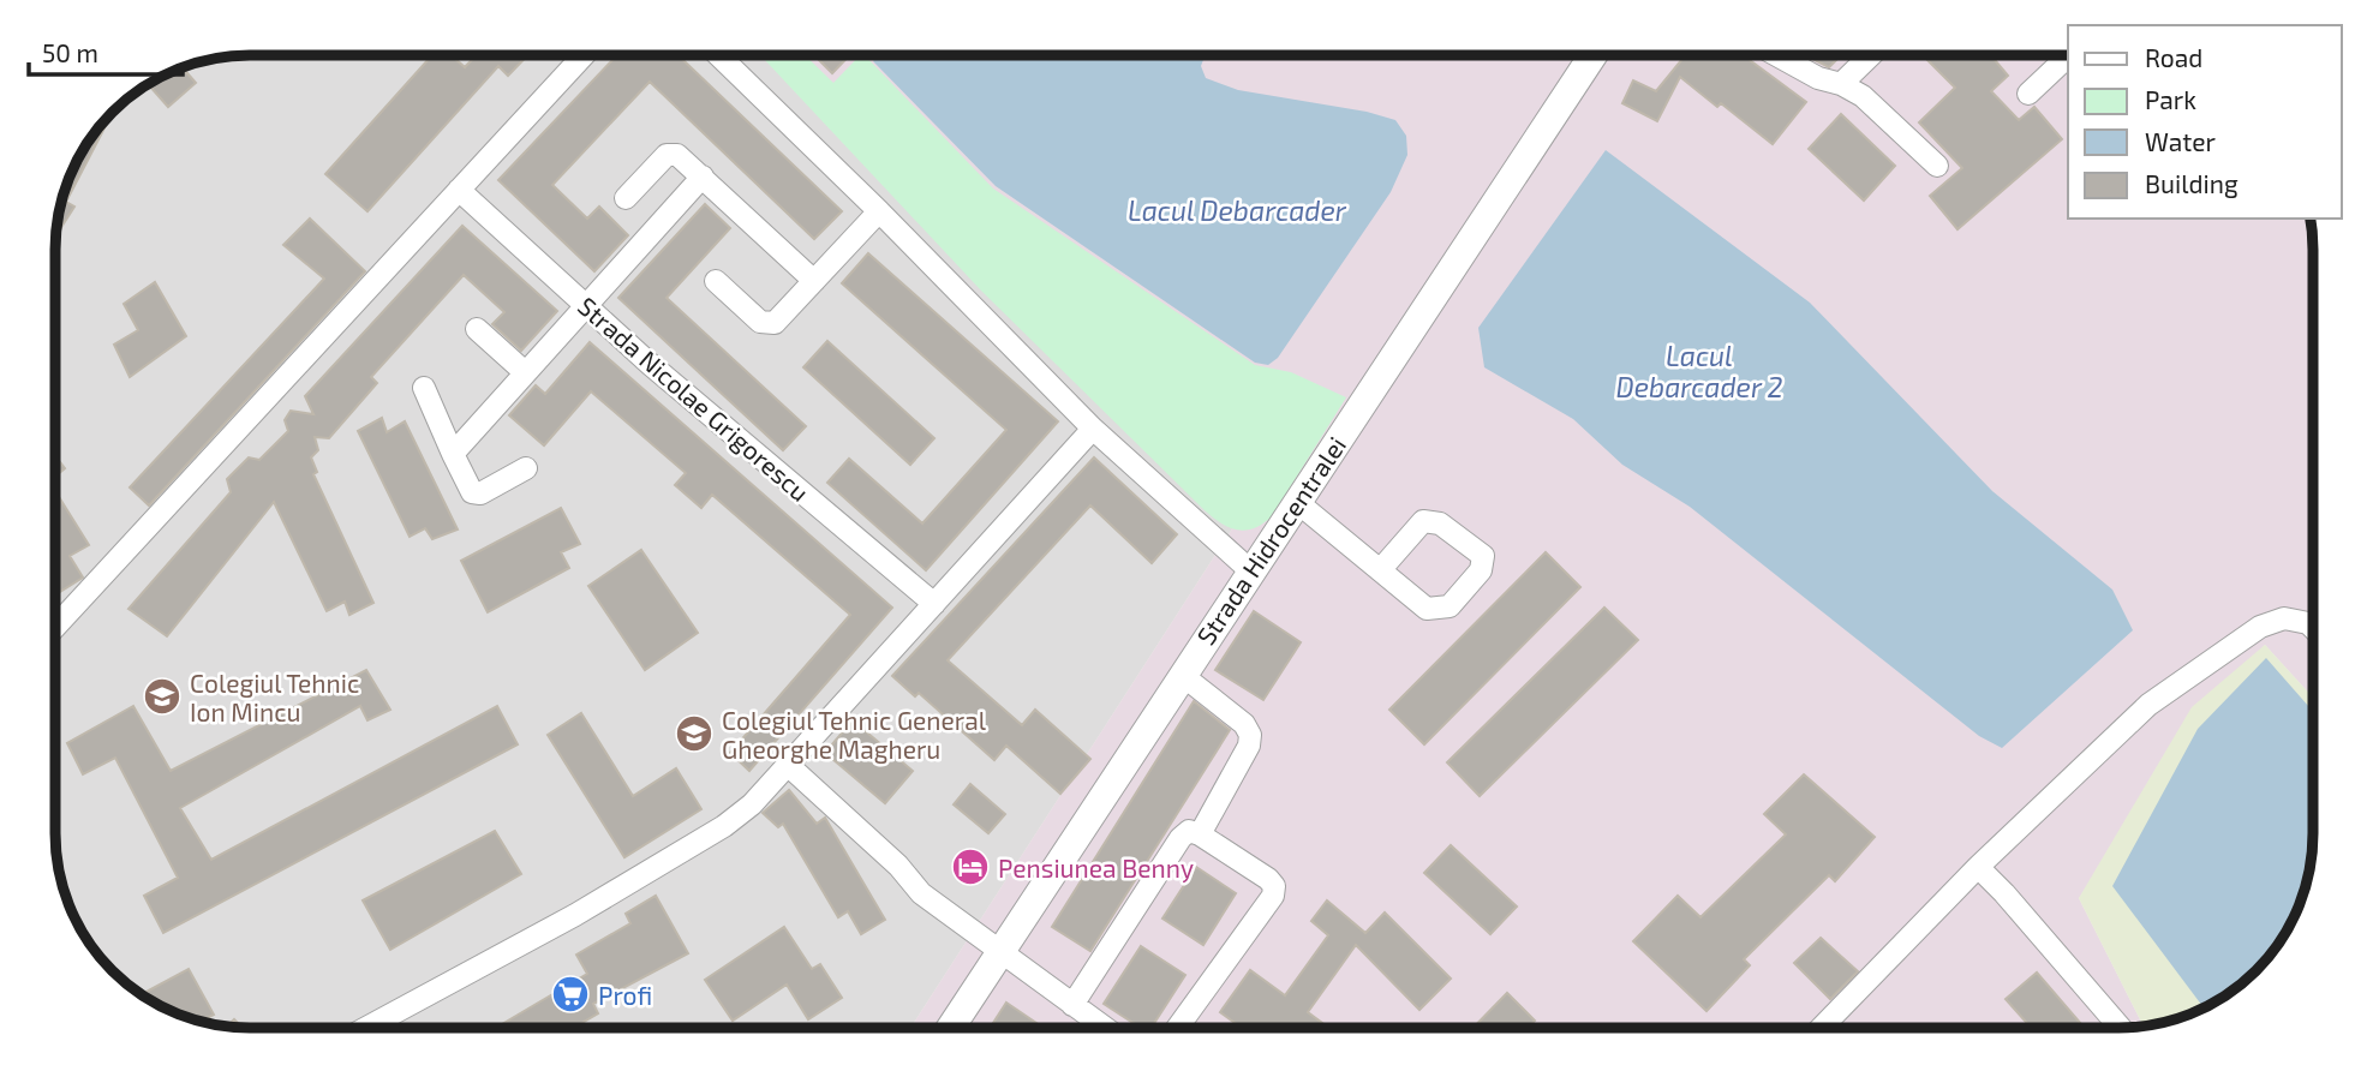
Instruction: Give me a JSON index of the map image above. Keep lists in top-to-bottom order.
{
  "streets": {
    "street": ["Strada Nicolae Grigorescu", "Strada Hidrocentralei"]
  },
  "water": ["Lacul Debarcader", "Lacul Debarcader 2"],
  "places": {
    "school or university": ["Colegiul Tehnic Ion Mincu", "Colegiul Tehnic General Gheorghe Magheru"],
    "hotel": ["Pensiunea Benny"],
    "supermarket": ["Profi"]
  },
  "legend": [
    "Road",
    "Park",
    "Water",
    "Building"
  ],
  "scale_bar": "50 m"
}
